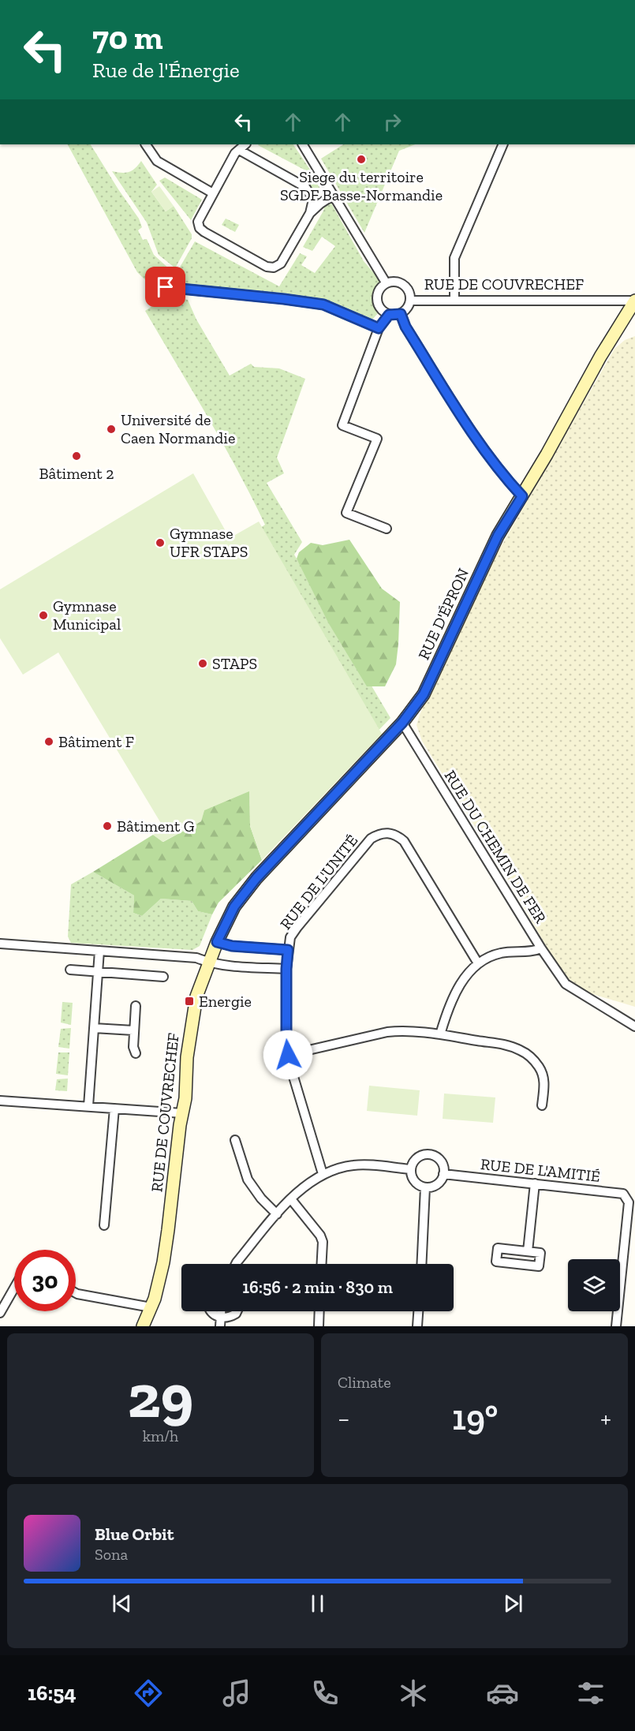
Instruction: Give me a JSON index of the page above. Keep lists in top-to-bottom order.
{
  "streets": {
    "street": [
      "RUE DE COUVRECHEF",
      "RUE D'ÉPRON",
      "RUE DU CHEMIN DE FER",
      "RUE DE L'UNITÉ",
      "RUE DE L'AMITIÉ"
    ]
  },
  "crossings": [
    ["RUE DE COUVRECHEF", "RUE D'ÉPRON"],
    ["RUE D'ÉPRON", "RUE DU CHEMIN DE FER"]
  ],
  "places": {
    "other": [
      "Siege du territoire SGDF Basse-Normandie",
      "Université de Caen Normandie",
      "Bâtiment 2",
      "Gymnase UFR STAPS",
      "Gymnase Municipal",
      "STAPS",
      "Bâtiment F",
      "Bâtiment G"
    ],
    "transit": ["Energie"]
  },
  "page": {
    "turn": ["70 m", "Rue de l'Énergie"],
    "limit": "30",
    "trip": "16:56 · 2 min · 830 m",
    "tile": [
      ["29", "km/h"],
      "Climate"
    ],
    "heat": ["−", "19°", "+"],
    "song": ["Blue Orbit", "Sona"],
    "tabs": "16:54"
  }
}
